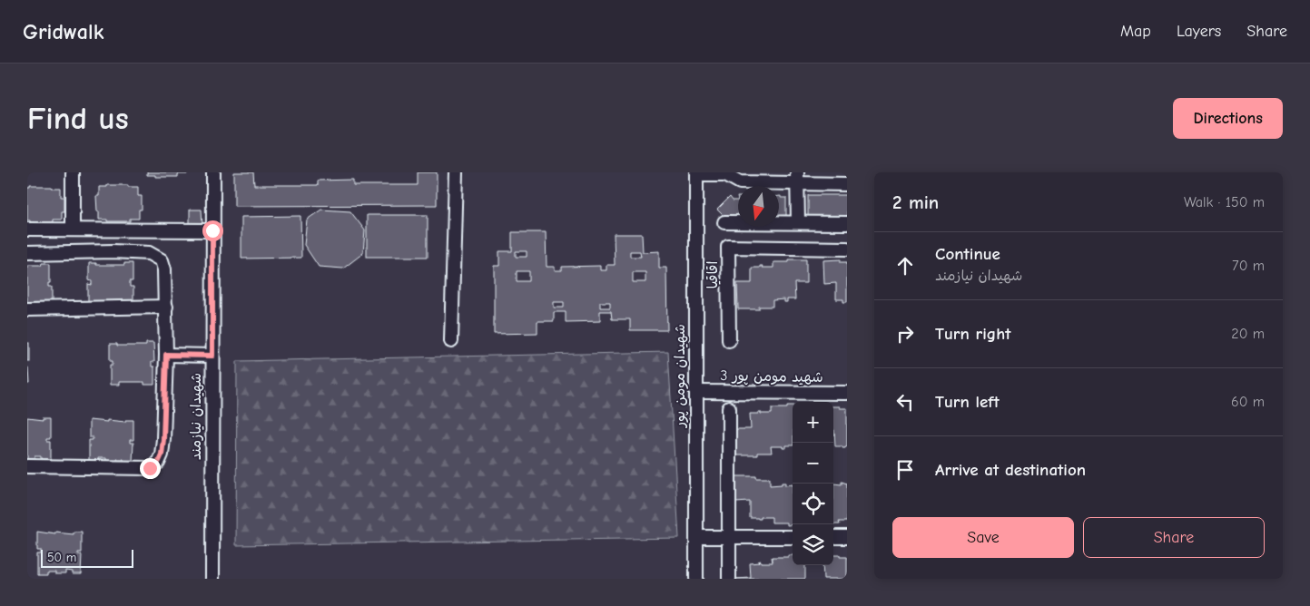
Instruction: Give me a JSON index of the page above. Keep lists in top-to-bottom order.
{
  "streets": {
    "street": [
      "اقاقیا",
      "شهیدان مومن پور",
      "شهید مومن پور 3",
      "شهیدان نیازمند"
    ]
  },
  "crossings": [
    ["شهیدان مومن پور", "شهید مومن پور 3"]
  ],
  "scale_bar": "50 m",
  "north": "bottom",
  "page": {
    "header": "Gridwalk",
    "nav": ["Map", "Layers", "Share"],
    "buttons": [
      "Directions",
      ["Save", "Share"]
    ],
    "title": "Find us",
    "heading": ["2 min", "Walk · 150 m"],
    "list": [
      ["Continue", "شهیدان نیازمند", "70 m"],
      ["Turn right", "20 m"],
      ["Turn left", "60 m"],
      "Arrive at destination"
    ],
    "map_buttons": ["+", "−"],
    "scale": "50 m"
  }
}
